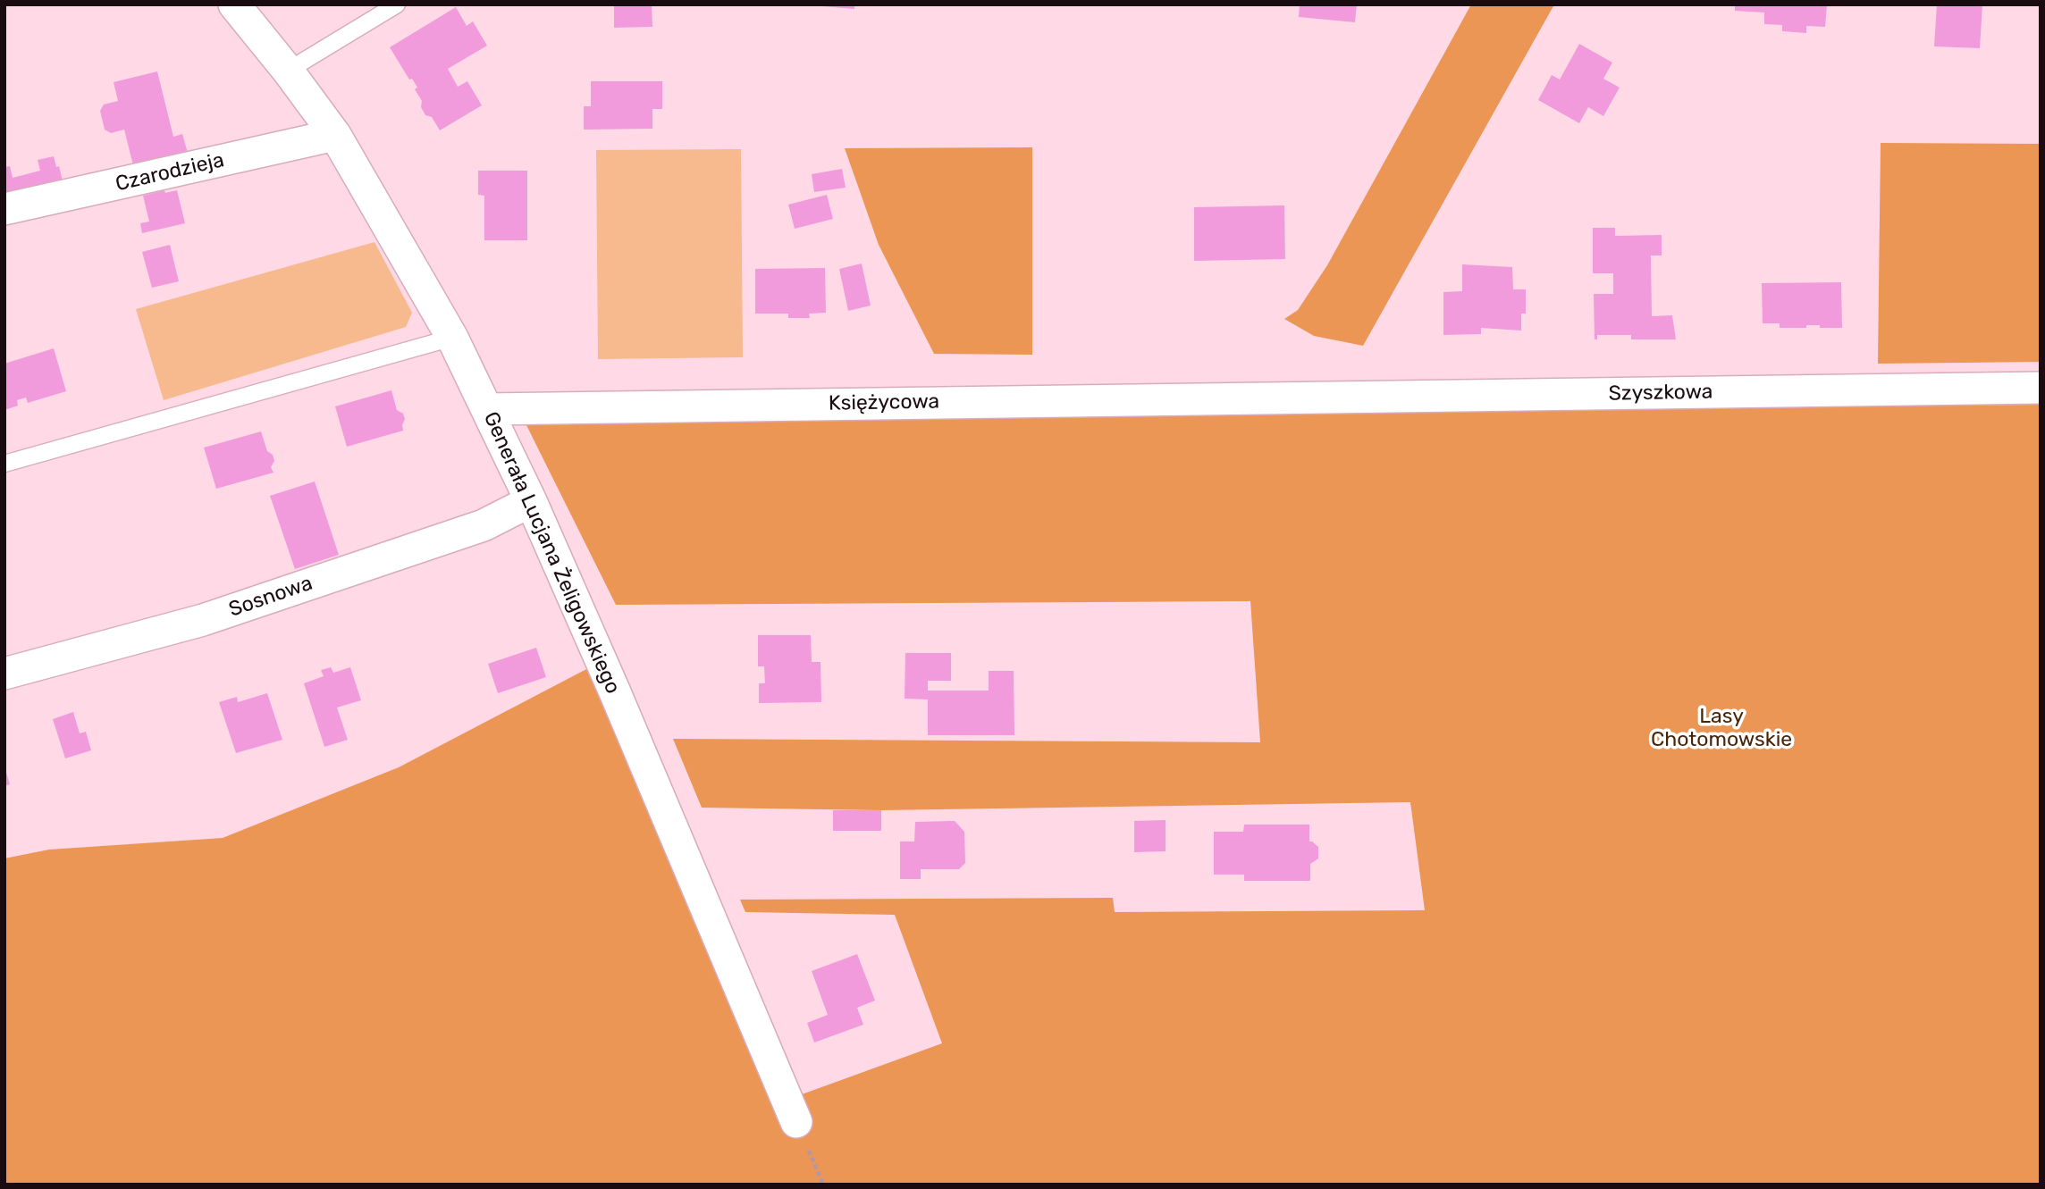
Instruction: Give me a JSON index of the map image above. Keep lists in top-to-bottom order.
{
  "streets": {
    "street": [
      "Czarodzieja",
      "Szyszkowa",
      "Księżycowa",
      "Generała Lucjana Żeligowskiego",
      "Sosnowa"
    ]
  },
  "crossings": [
    ["Czarodzieja", "Generała Lucjana Żeligowskiego"],
    ["Szyszkowa", "Księżycowa"],
    ["Księżycowa", "Generała Lucjana Żeligowskiego"],
    ["Generała Lucjana Żeligowskiego", "Sosnowa"]
  ],
  "parks": ["Lasy Chotomowskie"]
}
